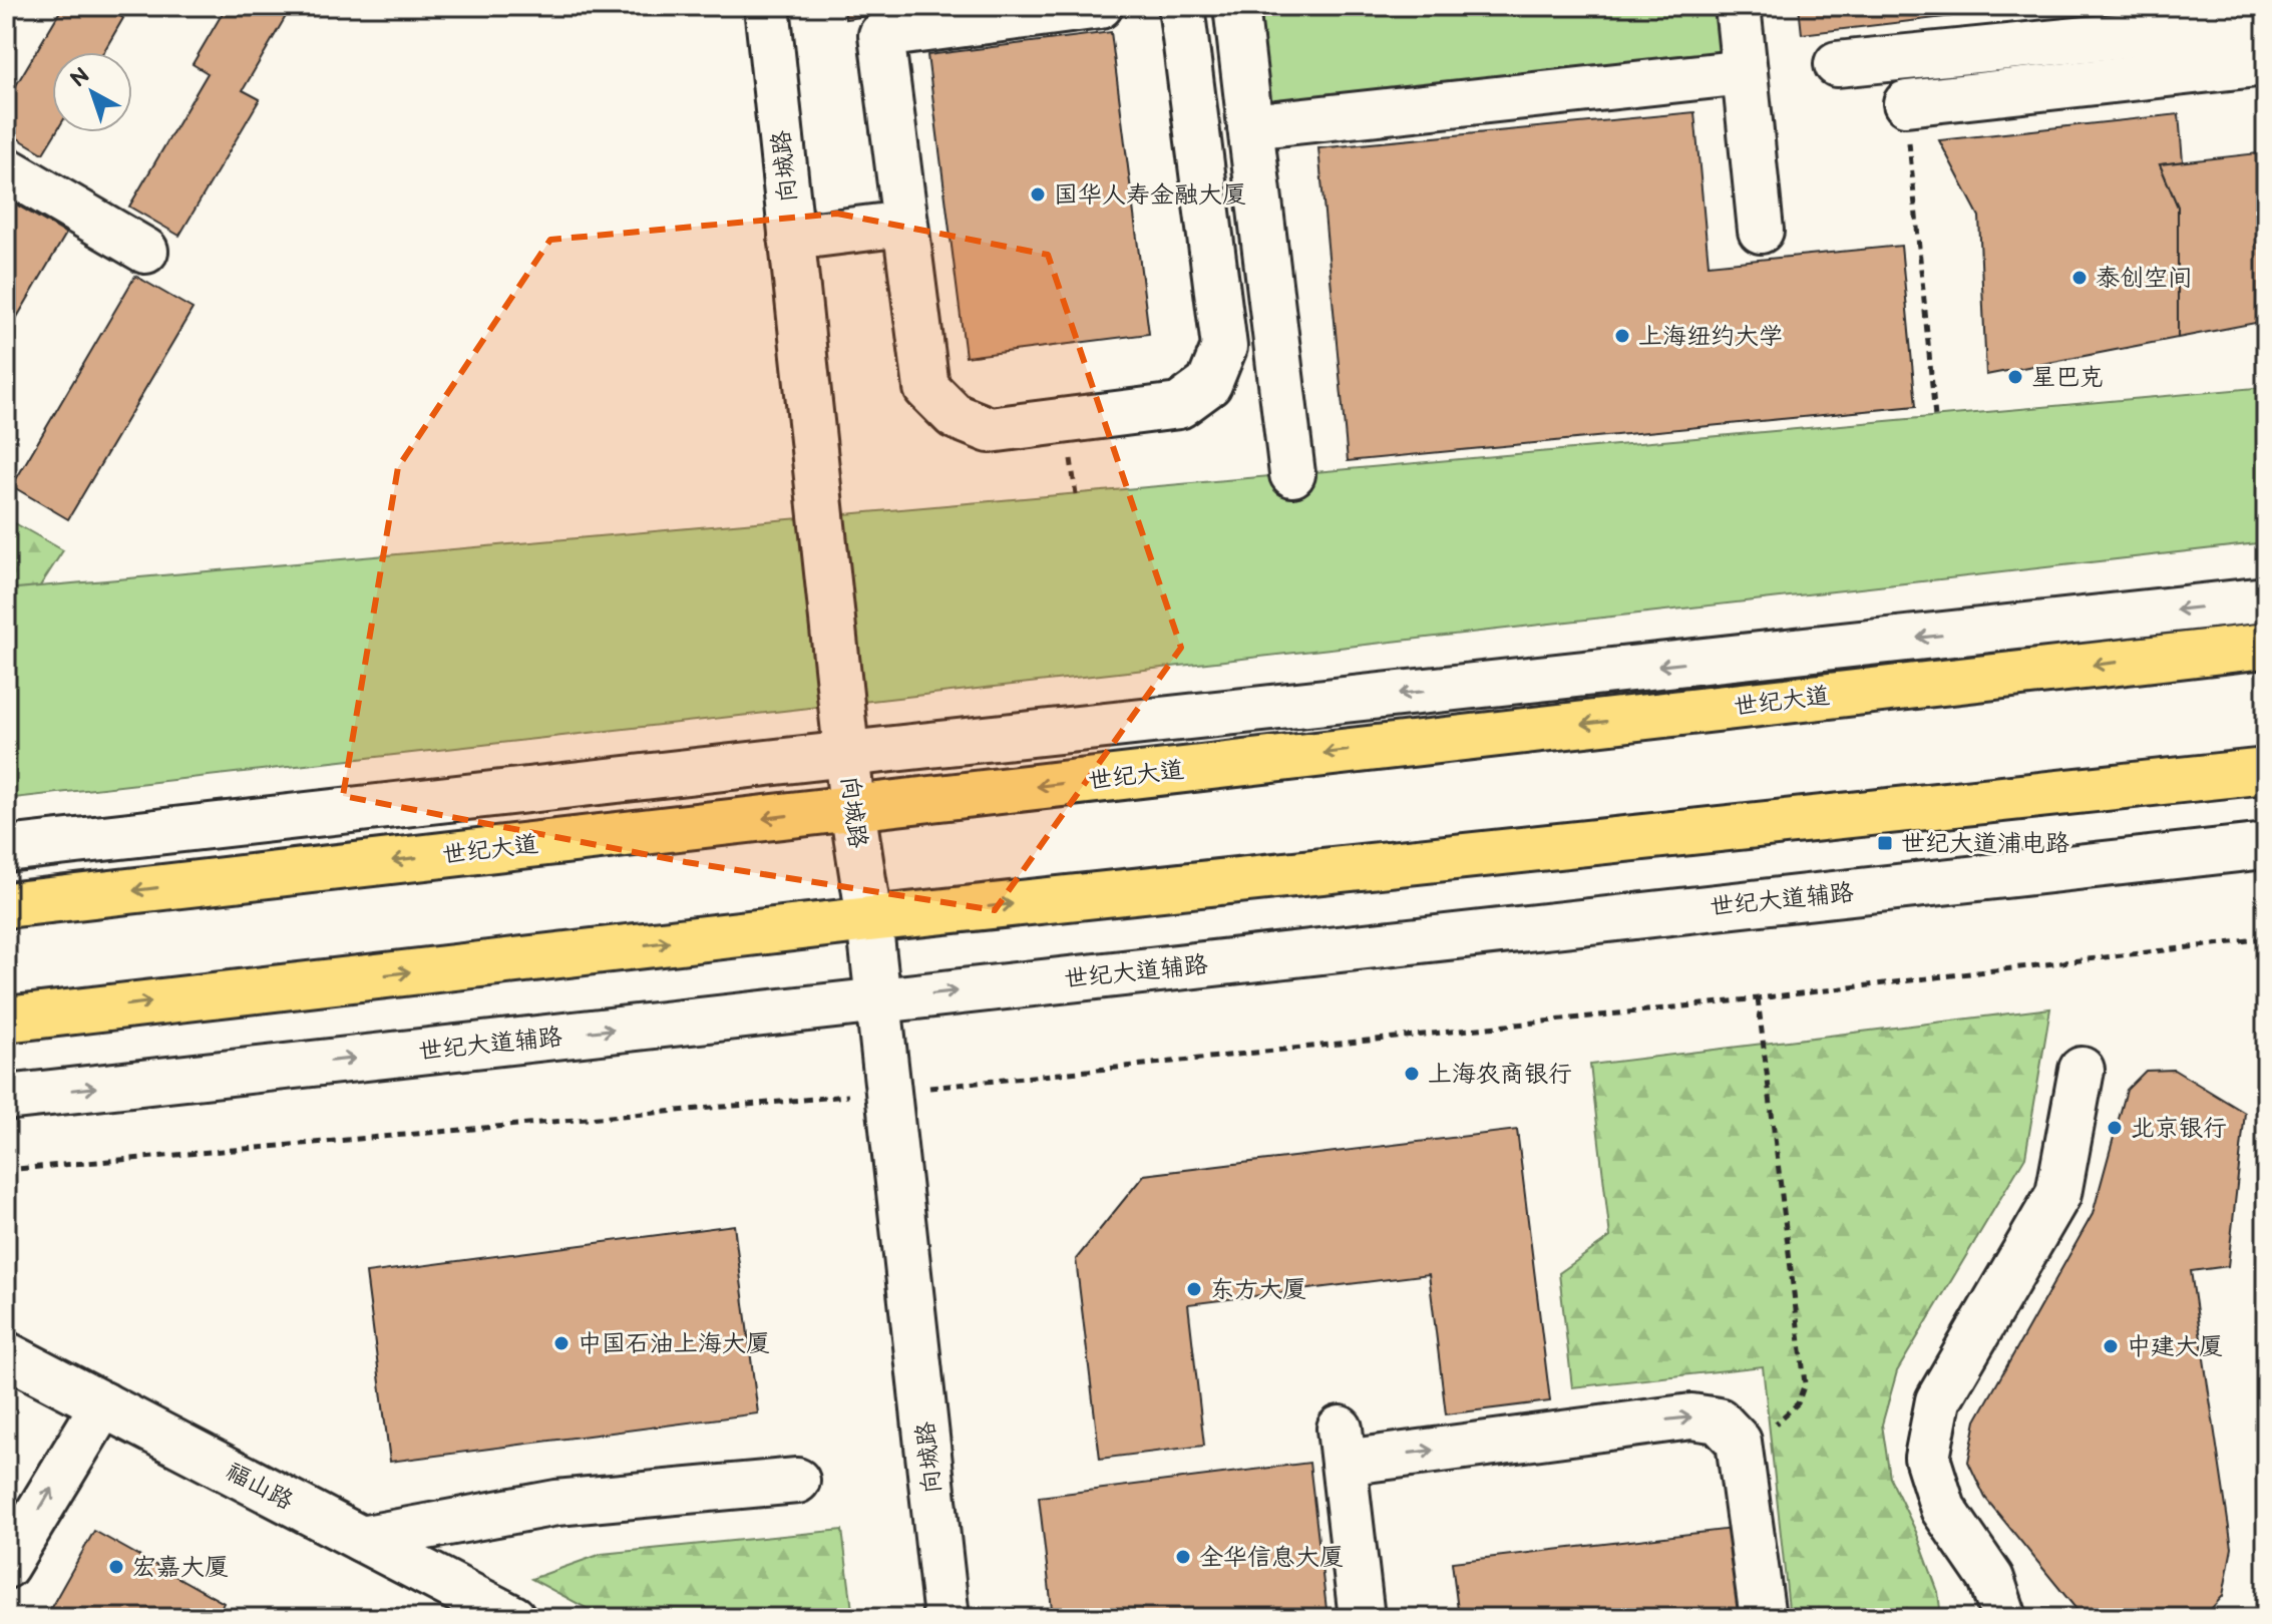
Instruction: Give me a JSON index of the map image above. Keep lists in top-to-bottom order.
{
  "streets": {
    "main road": ["世纪大道"],
    "street": ["向城路", "世纪大道辅路", "福山路"]
  },
  "crossings": [
    ["向城路", "世纪大道"],
    ["向城路", "世纪大道辅路"]
  ],
  "places": {
    "other": [
      "国华人寿金融大厦",
      "泰创空间",
      "上海纽约大学",
      "星巴克",
      "上海农商银行",
      "北京银行",
      "东方大厦",
      "中国石油上海大厦",
      "中建大厦",
      "全华信息大厦",
      "宏嘉大厦"
    ],
    "transit": ["世纪大道浦电路"]
  },
  "north": "top left"
}
